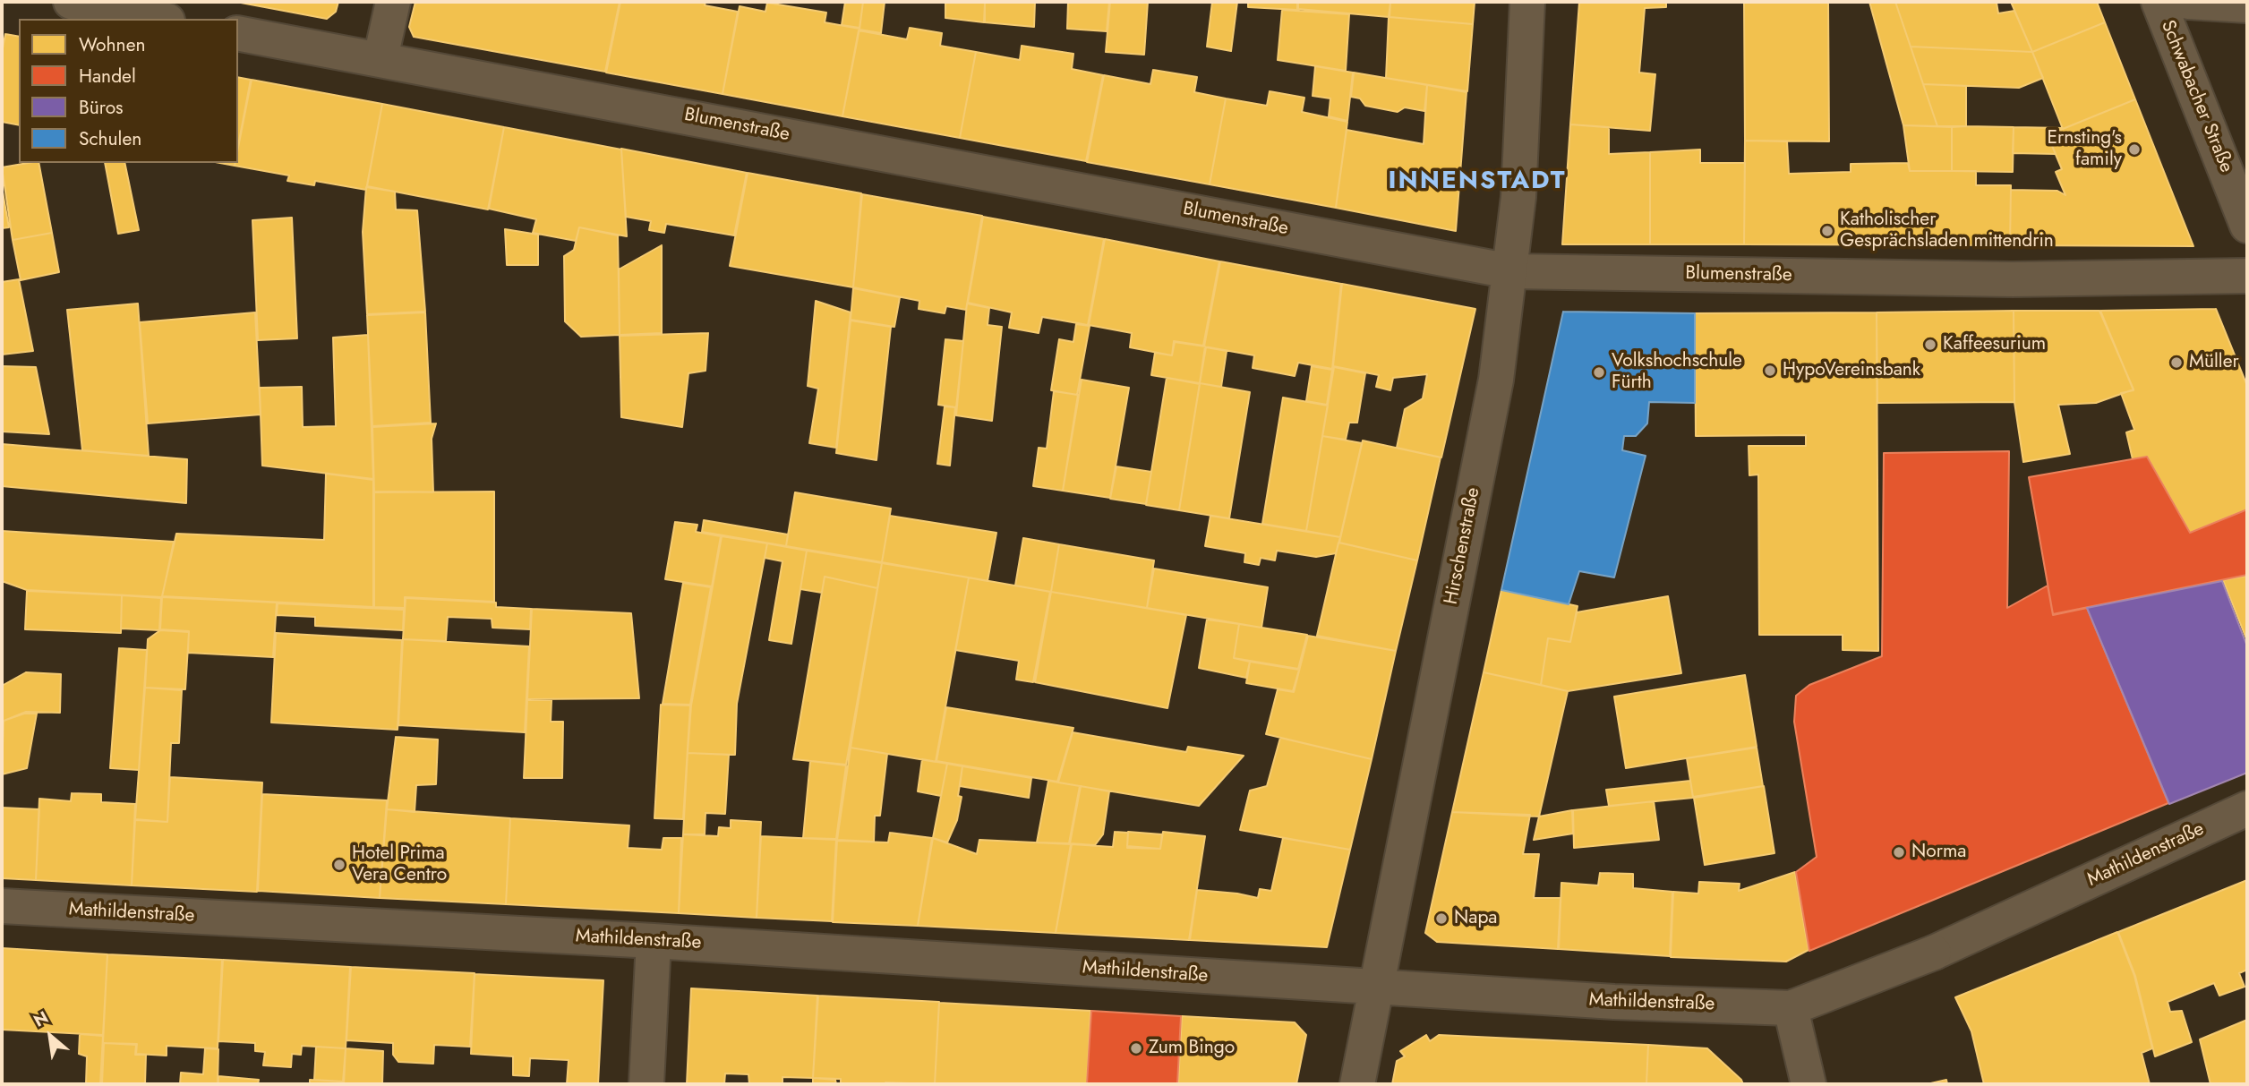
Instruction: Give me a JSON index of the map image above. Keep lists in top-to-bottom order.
{
  "streets": {
    "street": [
      "Schwabacher Straße",
      "Blumenstraße",
      "Hirschenstraße",
      "Mathildenstraße"
    ]
  },
  "crossings": [
    ["Blumenstraße", "Hirschenstraße"],
    ["Hirschenstraße", "Mathildenstraße"]
  ],
  "districts": ["INNENSTADT"],
  "places": [
    "Ernsting's family",
    "Katholischer Gesprächsladen mittendrin",
    "Kaffeesurium",
    "Müller",
    "HypoVereinsbank",
    "Volkshochschule Fürth",
    "Norma",
    "Hotel Prima Vera Centro",
    "Napa",
    "Zum Bingo"
  ],
  "legend": [
    "Wohnen",
    "Handel",
    "Büros",
    "Schulen"
  ],
  "north": "top left"
}
